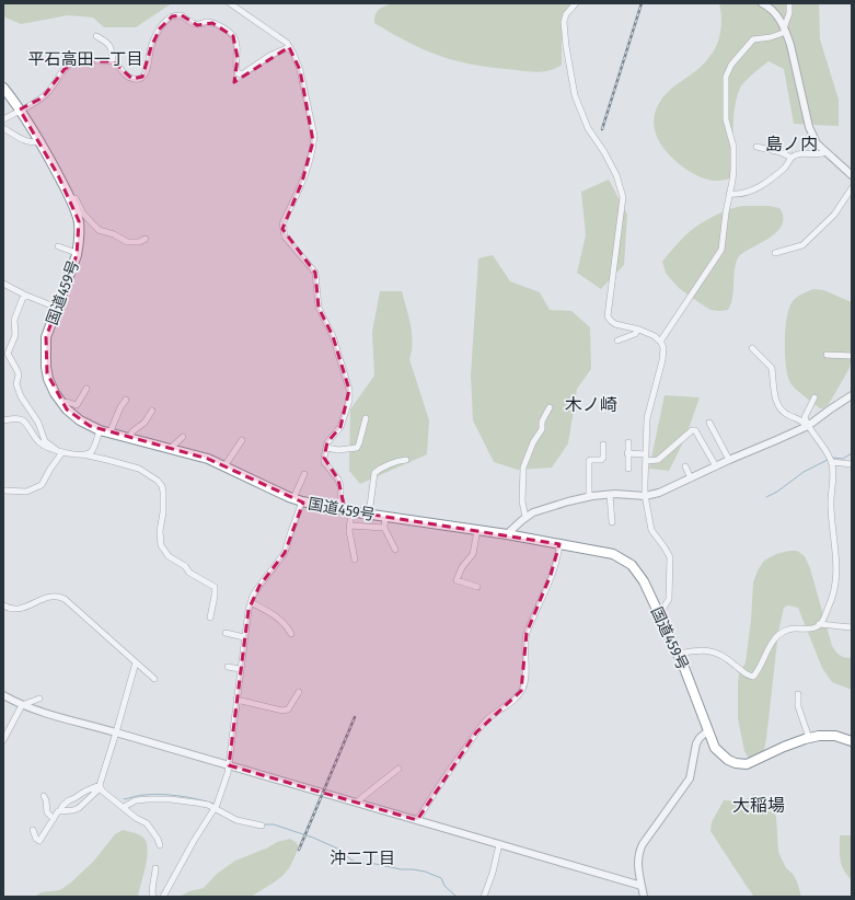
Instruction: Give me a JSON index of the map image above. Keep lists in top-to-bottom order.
{
  "streets": {
    "highway": ["国道459号"]
  },
  "districts": [
    "平石高田一丁目",
    "島ノ内",
    "木ノ崎",
    "大稲場",
    "沖二丁目"
  ]
}
